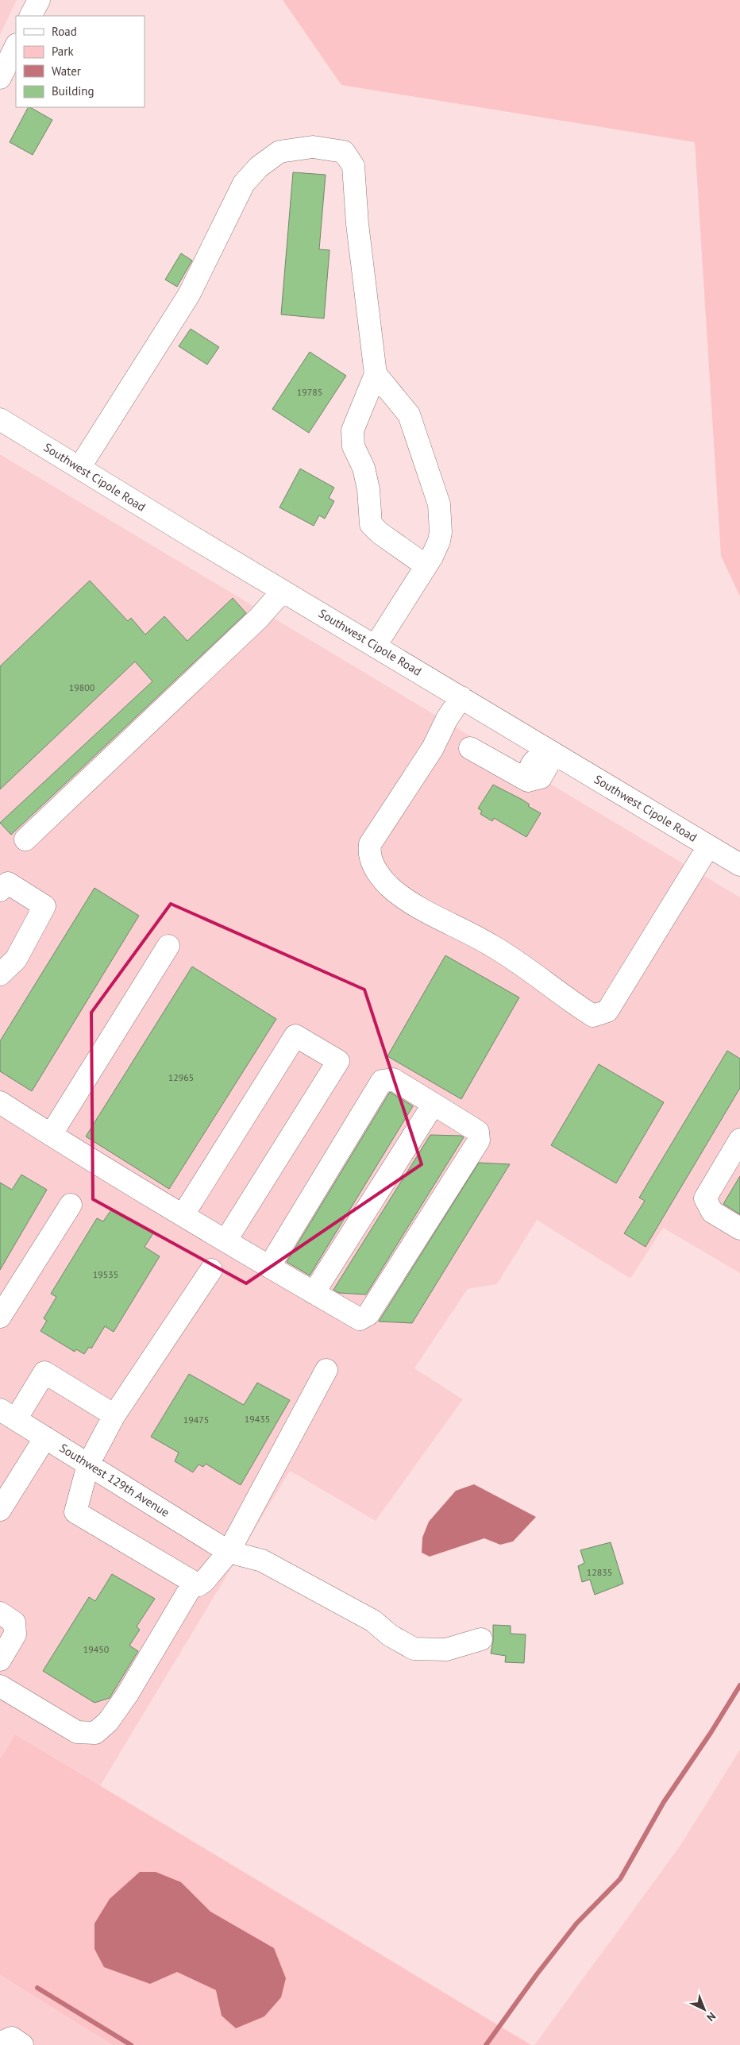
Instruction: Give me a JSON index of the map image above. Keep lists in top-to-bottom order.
{
  "streets": {
    "street": ["Southwest Cipole Road", "Southwest 129th Avenue"]
  },
  "house_numbers": [
    "19785",
    "19800",
    "12965",
    "19535",
    "19435",
    "19475",
    "12835",
    "19450"
  ],
  "legend": [
    "Road",
    "Park",
    "Water",
    "Building"
  ],
  "north": "bottom right"
}
